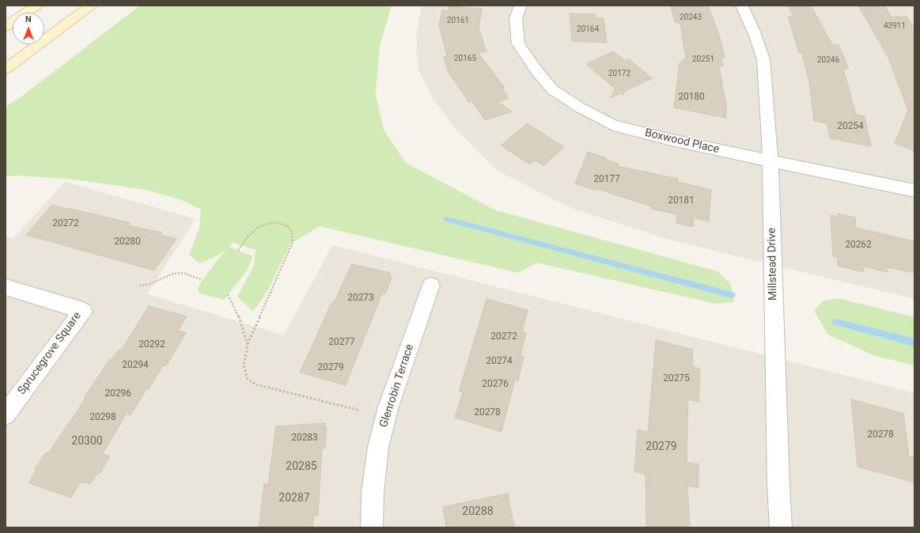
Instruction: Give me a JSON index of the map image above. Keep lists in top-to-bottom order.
{
  "streets": {
    "street": [
      "Boxwood Place",
      "Millstead Drive",
      "Sprucegrove Square",
      "Glenrobin Terrace"
    ]
  },
  "crossings": [
    ["Boxwood Place", "Millstead Drive"]
  ],
  "house_numbers": [
    "20243",
    "20161",
    "43911",
    "20164",
    "20165",
    "20251",
    "20246",
    "20172",
    "20180",
    "20254",
    "20177",
    "20181",
    "20272",
    "20280",
    "20262",
    "20273",
    "20272",
    "20277",
    "20292",
    "20274",
    "20294",
    "20279",
    "20275",
    "20276",
    "20296",
    "20278",
    "20298",
    "20278",
    "20283",
    "20300",
    "20279",
    "20285",
    "20287",
    "20288"
  ],
  "north": "top"
}
